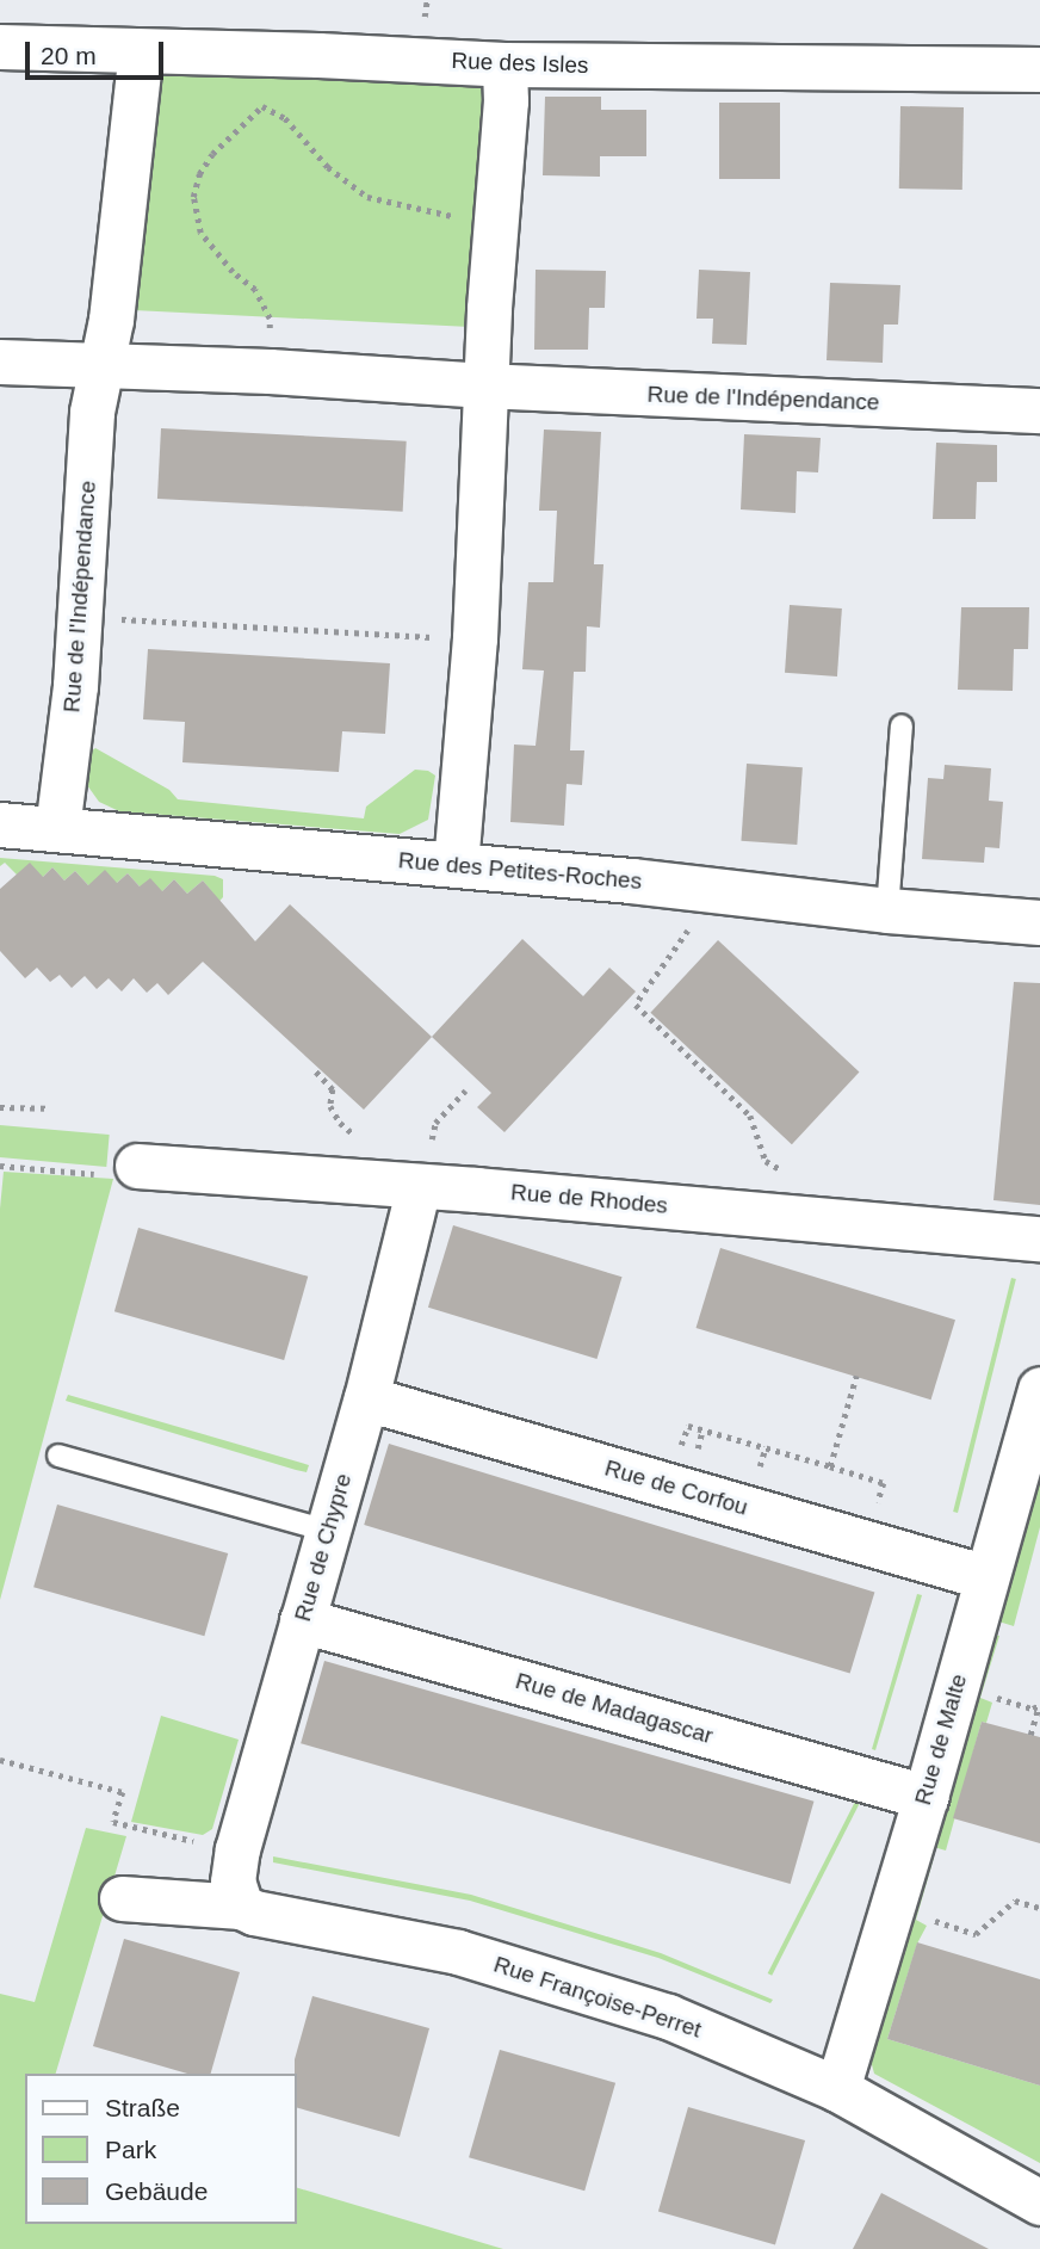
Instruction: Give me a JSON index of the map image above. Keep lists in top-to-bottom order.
{
  "streets": {
    "street": [
      "Rue des Isles",
      "Rue de l'Indépendance",
      "Rue des Petites-Roches",
      "Rue de Rhodes",
      "Rue de Corfou",
      "Rue de Chypre",
      "Rue de Madagascar",
      "Rue de Malte",
      "Rue Françoise-Perret"
    ]
  },
  "crossings": [
    ["Rue des Isles", "Rue de l'Indépendance"],
    ["Rue de l'Indépendance", "Rue des Petites-Roches"],
    ["Rue de Rhodes", "Rue de Chypre"],
    ["Rue de Corfou", "Rue de Chypre"],
    ["Rue de Corfou", "Rue de Malte"],
    ["Rue de Chypre", "Rue de Madagascar"],
    ["Rue de Chypre", "Rue Françoise-Perret"],
    ["Rue de Madagascar", "Rue de Malte"],
    ["Rue de Malte", "Rue Françoise-Perret"]
  ],
  "legend": ["Straße", "Park", "Gebäude"],
  "scale_bar": "20 m"
}
